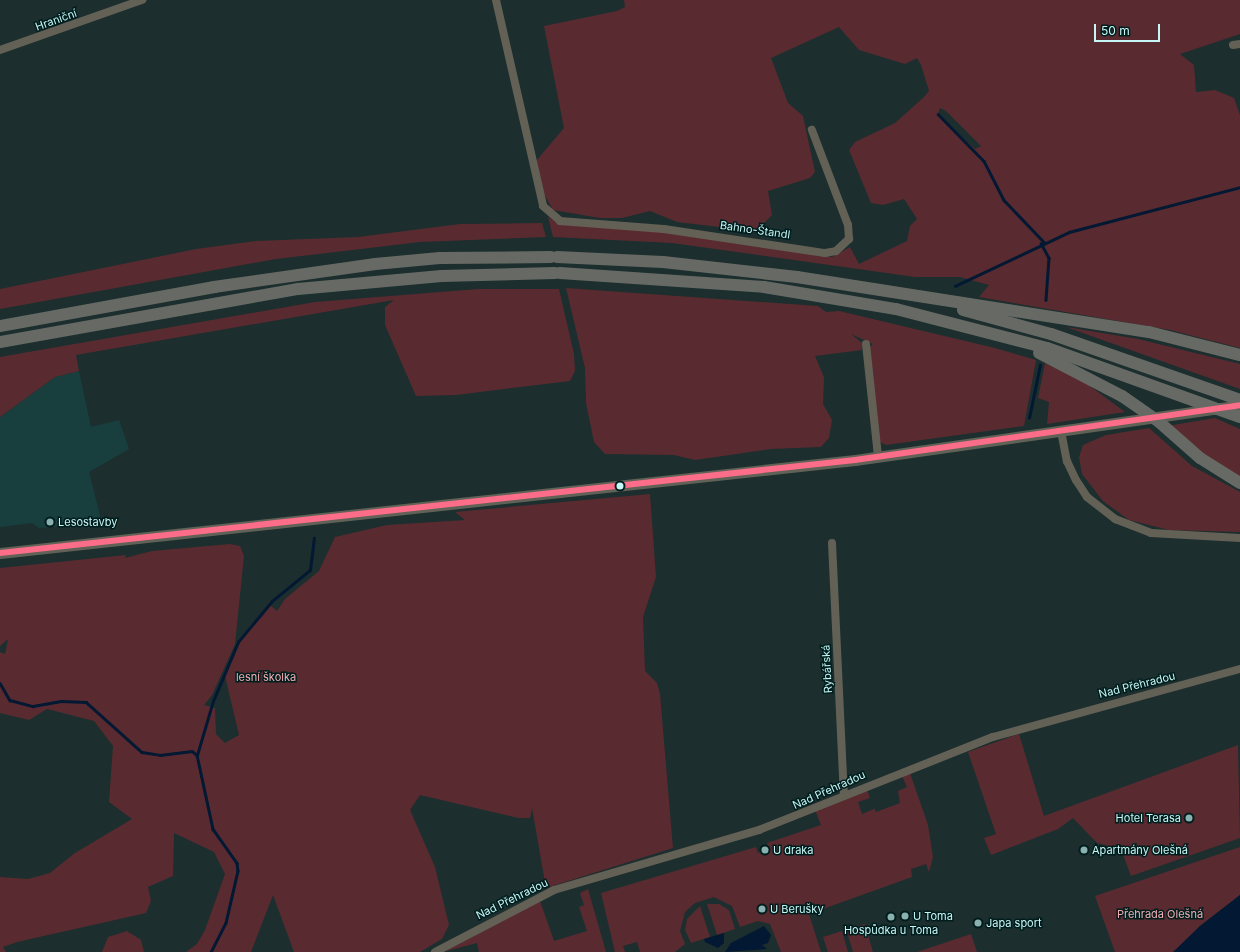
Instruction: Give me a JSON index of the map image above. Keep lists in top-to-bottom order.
{
  "streets": {
    "street": [
      "Hraniční",
      "Bahno-Štandl",
      "Rybářská",
      "Nad Přehradou"
    ]
  },
  "crossings": [
    ["Rybářská", "Nad Přehradou"]
  ],
  "parks": ["lesní školka", "Přehrada Olešná"],
  "places": [
    "Lesostavby",
    "Hotel Terasa",
    "U draka",
    "Apartmány Olešná",
    "U Berušky",
    "U Toma",
    "Hospůdka u Toma",
    "Japa sport"
  ],
  "scale_bar": "50 m"
}
